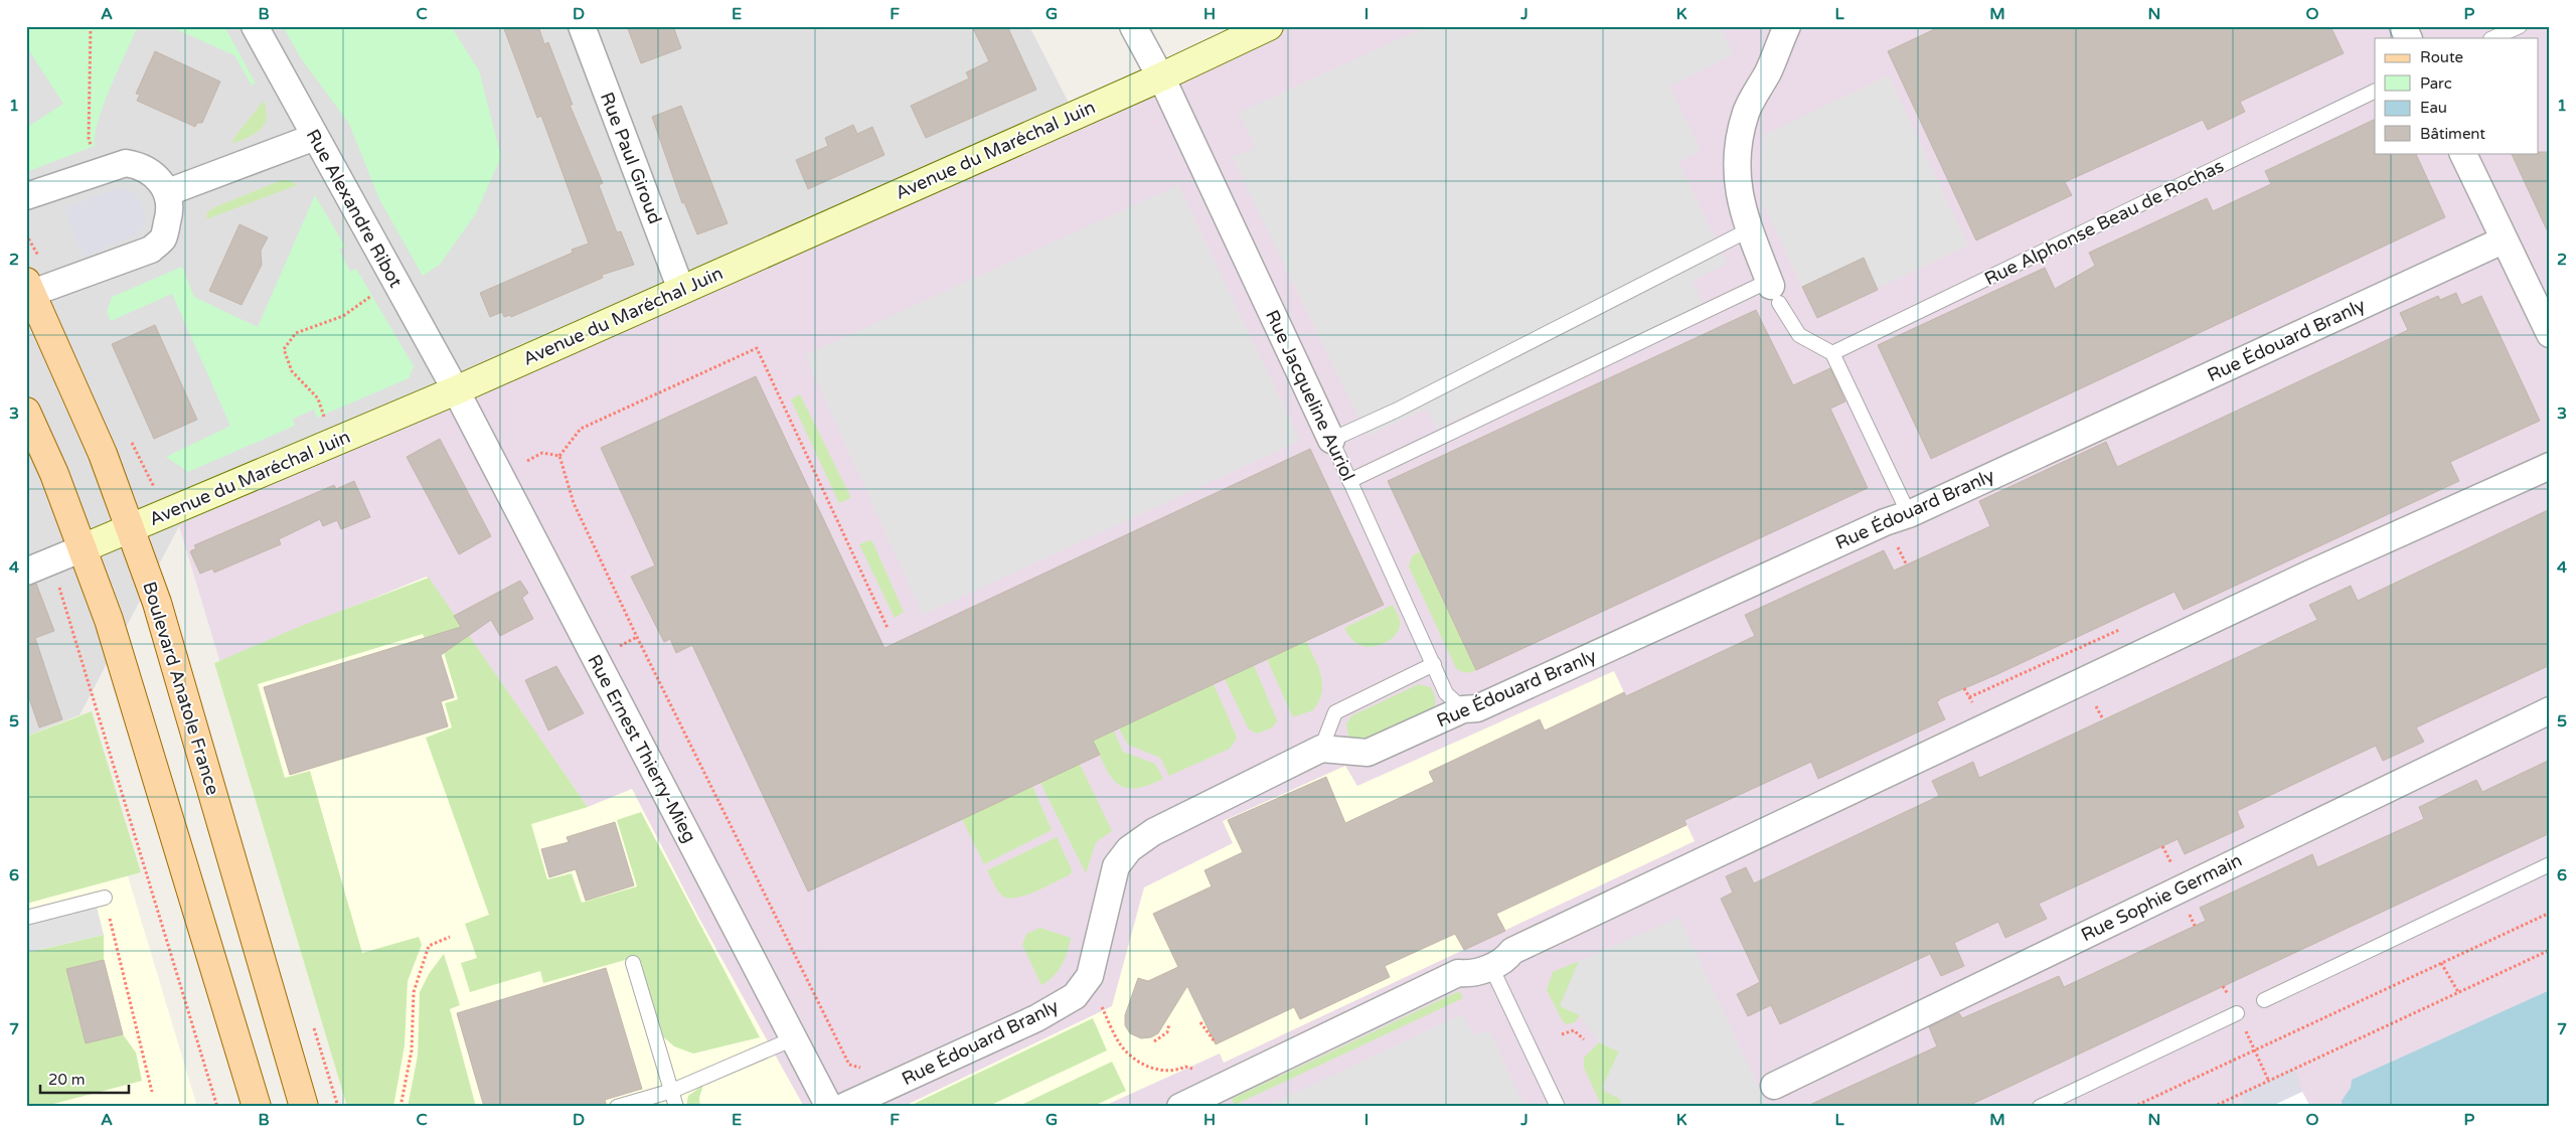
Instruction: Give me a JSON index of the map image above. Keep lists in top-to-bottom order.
{
  "streets": {
    "main road": ["Boulevard Anatole France"],
    "street": [
      "Avenue du Maréchal Juin",
      "Rue Paul Giroud",
      "Rue Alexandre Ribot",
      "Rue Édouard Branly",
      "Rue Jacqueline Auriol",
      "Rue Ernest Thierry-Mieg",
      "Rue Sophie Germain"
    ],
    "lane": ["Rue Alphonse Beau de Rochas"]
  },
  "crossings": [
    ["Avenue du Maréchal Juin", "Rue Paul Giroud"],
    ["Avenue du Maréchal Juin", "Rue Alexandre Ribot"],
    ["Avenue du Maréchal Juin", "Rue Jacqueline Auriol"],
    ["Avenue du Maréchal Juin", "Boulevard Anatole France"],
    ["Avenue du Maréchal Juin", "Rue Ernest Thierry-Mieg"],
    ["Rue Alexandre Ribot", "Rue Ernest Thierry-Mieg"],
    ["Rue Édouard Branly", "Rue Jacqueline Auriol"]
  ],
  "legend": [
    "Route",
    "Parc",
    "Eau",
    "Bâtiment"
  ],
  "scale_bar": "20 m",
  "grid": {
    "columns": [
      "A",
      "B",
      "C",
      "D",
      "E",
      "F",
      "G",
      "H",
      "I",
      "J",
      "K",
      "L",
      "M",
      "N",
      "O",
      "P"
    ],
    "rows": [
      "1",
      "2",
      "3",
      "4",
      "5",
      "6",
      "7"
    ]
  }
}
